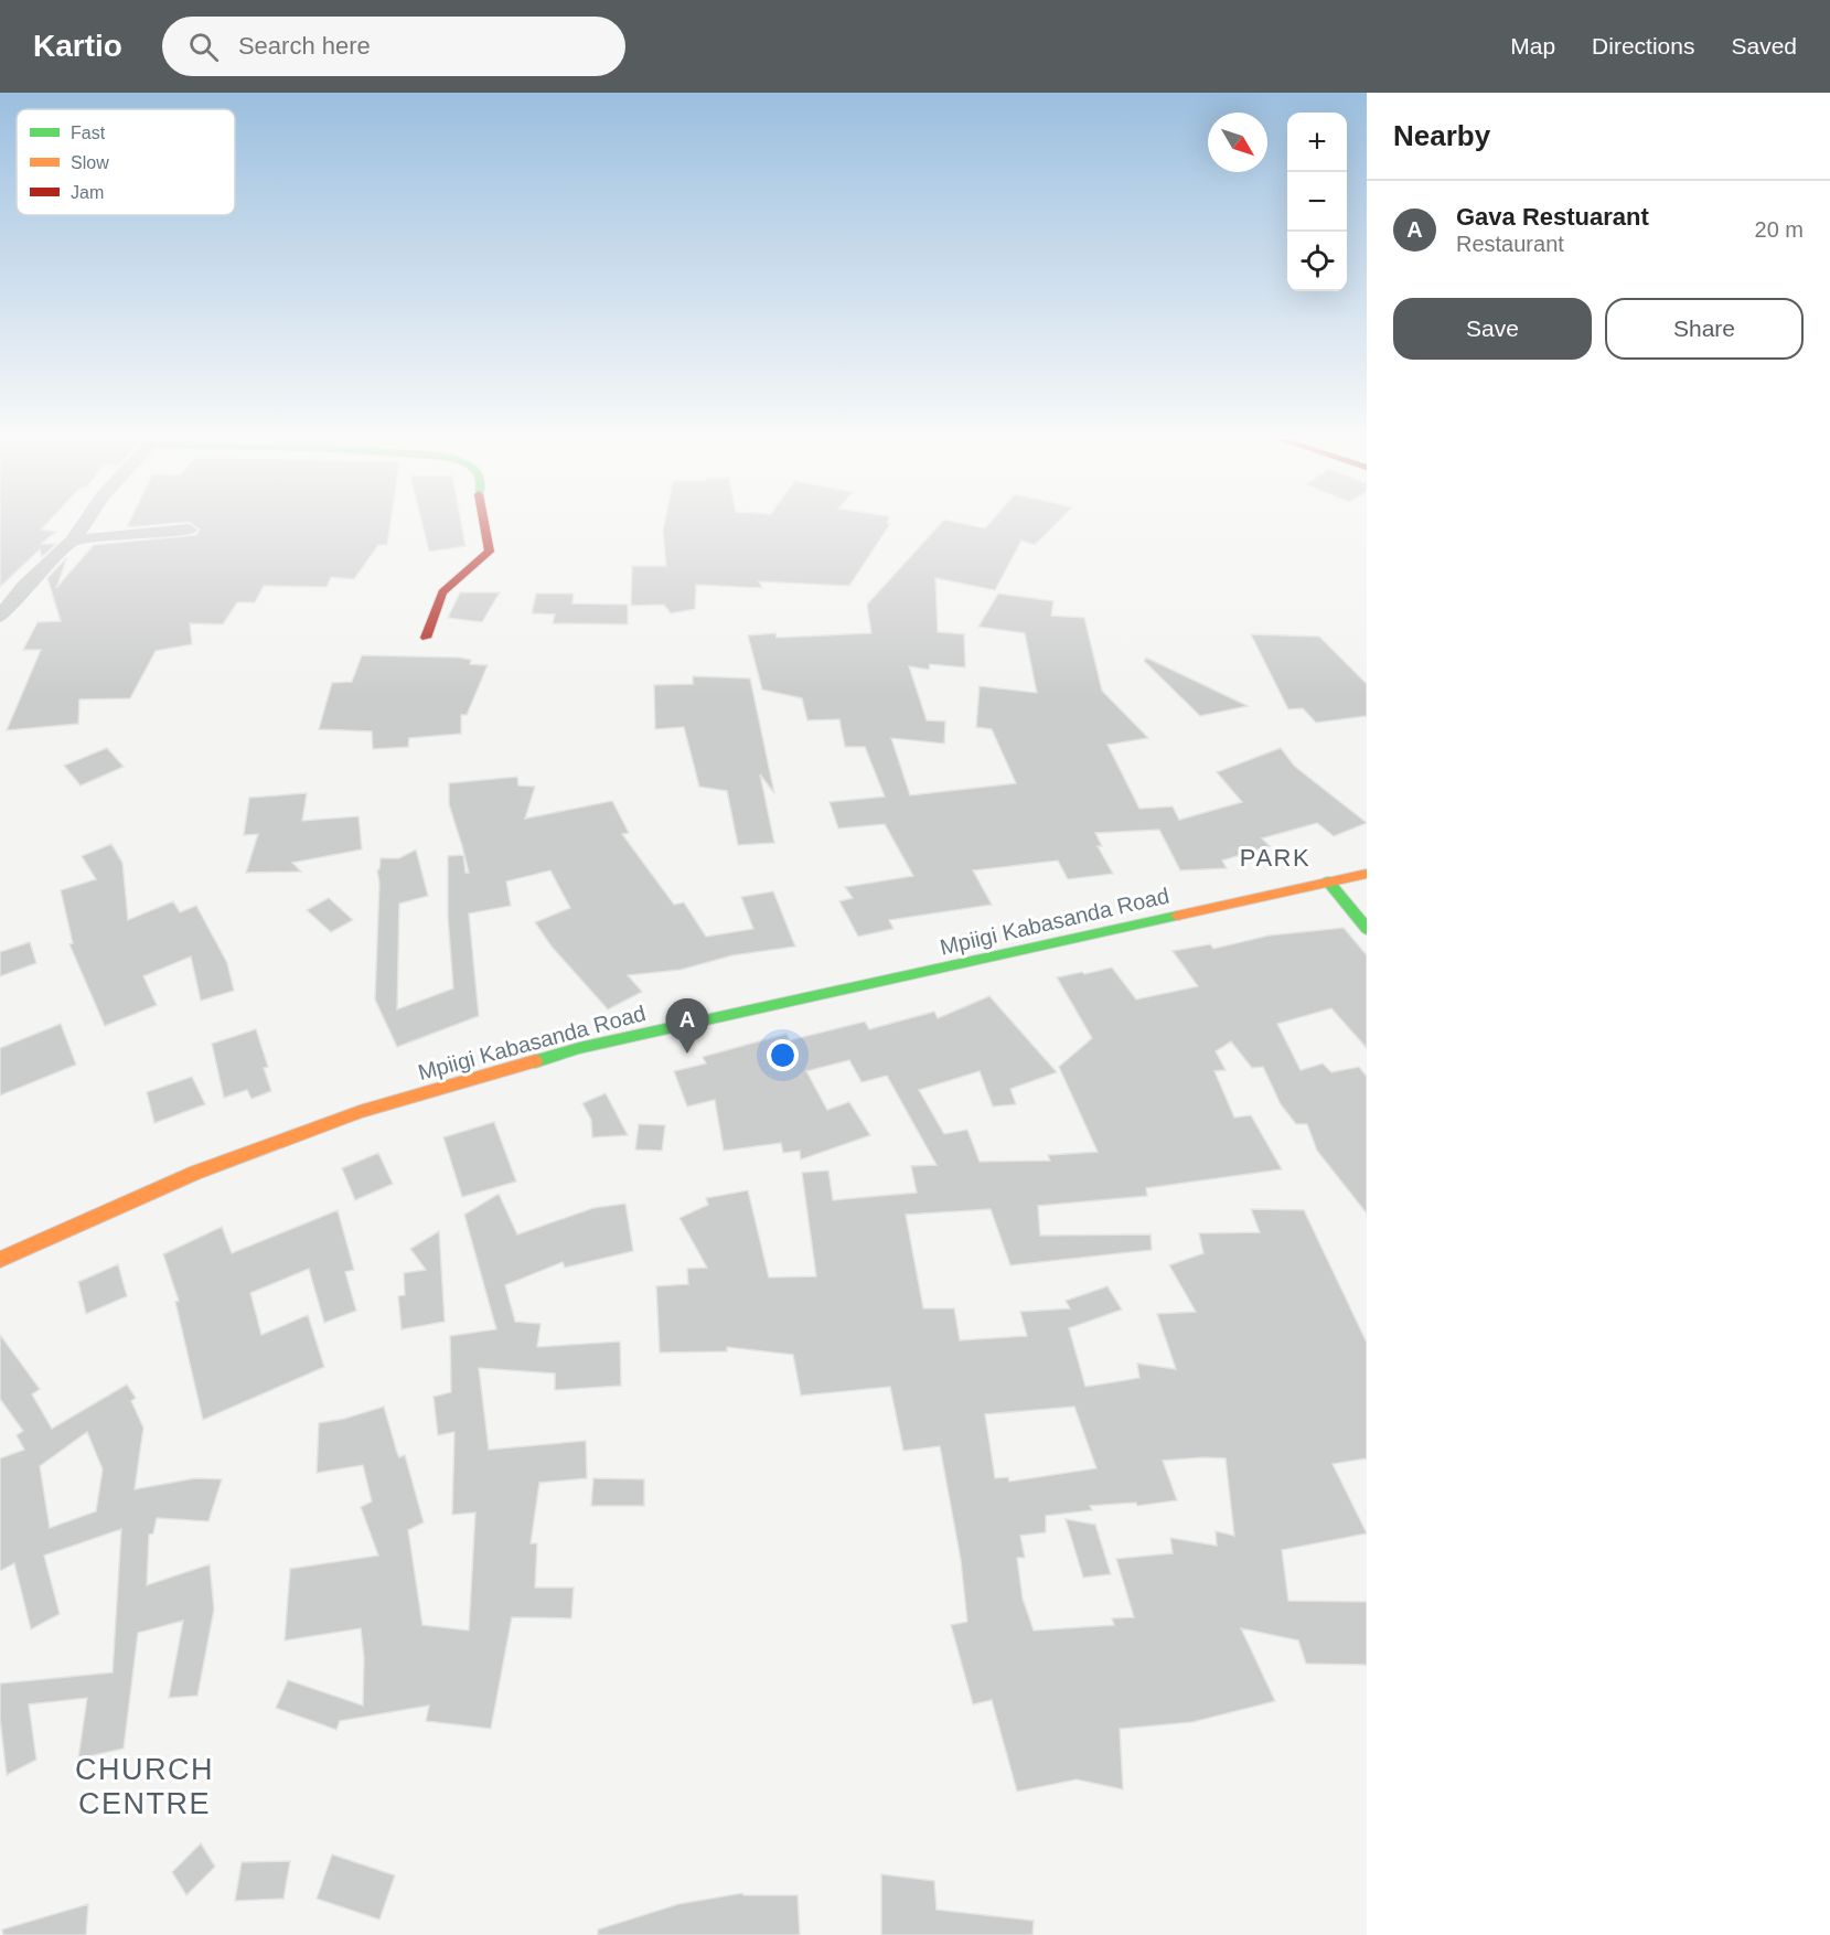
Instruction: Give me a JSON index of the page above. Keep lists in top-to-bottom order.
{
  "streets": {
    "main road": ["Mpiigi Kabasanda Road"]
  },
  "districts": ["PARK", "CHURCH CENTRE"],
  "legend": ["Fast", "Slow", "Jam"],
  "north": "bottom right",
  "page": {
    "header": "Kartio",
    "search": "Search here",
    "nav": ["Map", "Directions", "Saved"],
    "heading": "Nearby",
    "map_buttons": ["+", "−"],
    "list": [
      {
        "mark": "A",
        "name": "Gava Restuarant",
        "note": "Restaurant",
        "value": "20 m"
      }
    ],
    "buttons": ["Save", "Share"],
    "pins": "A"
  }
}
